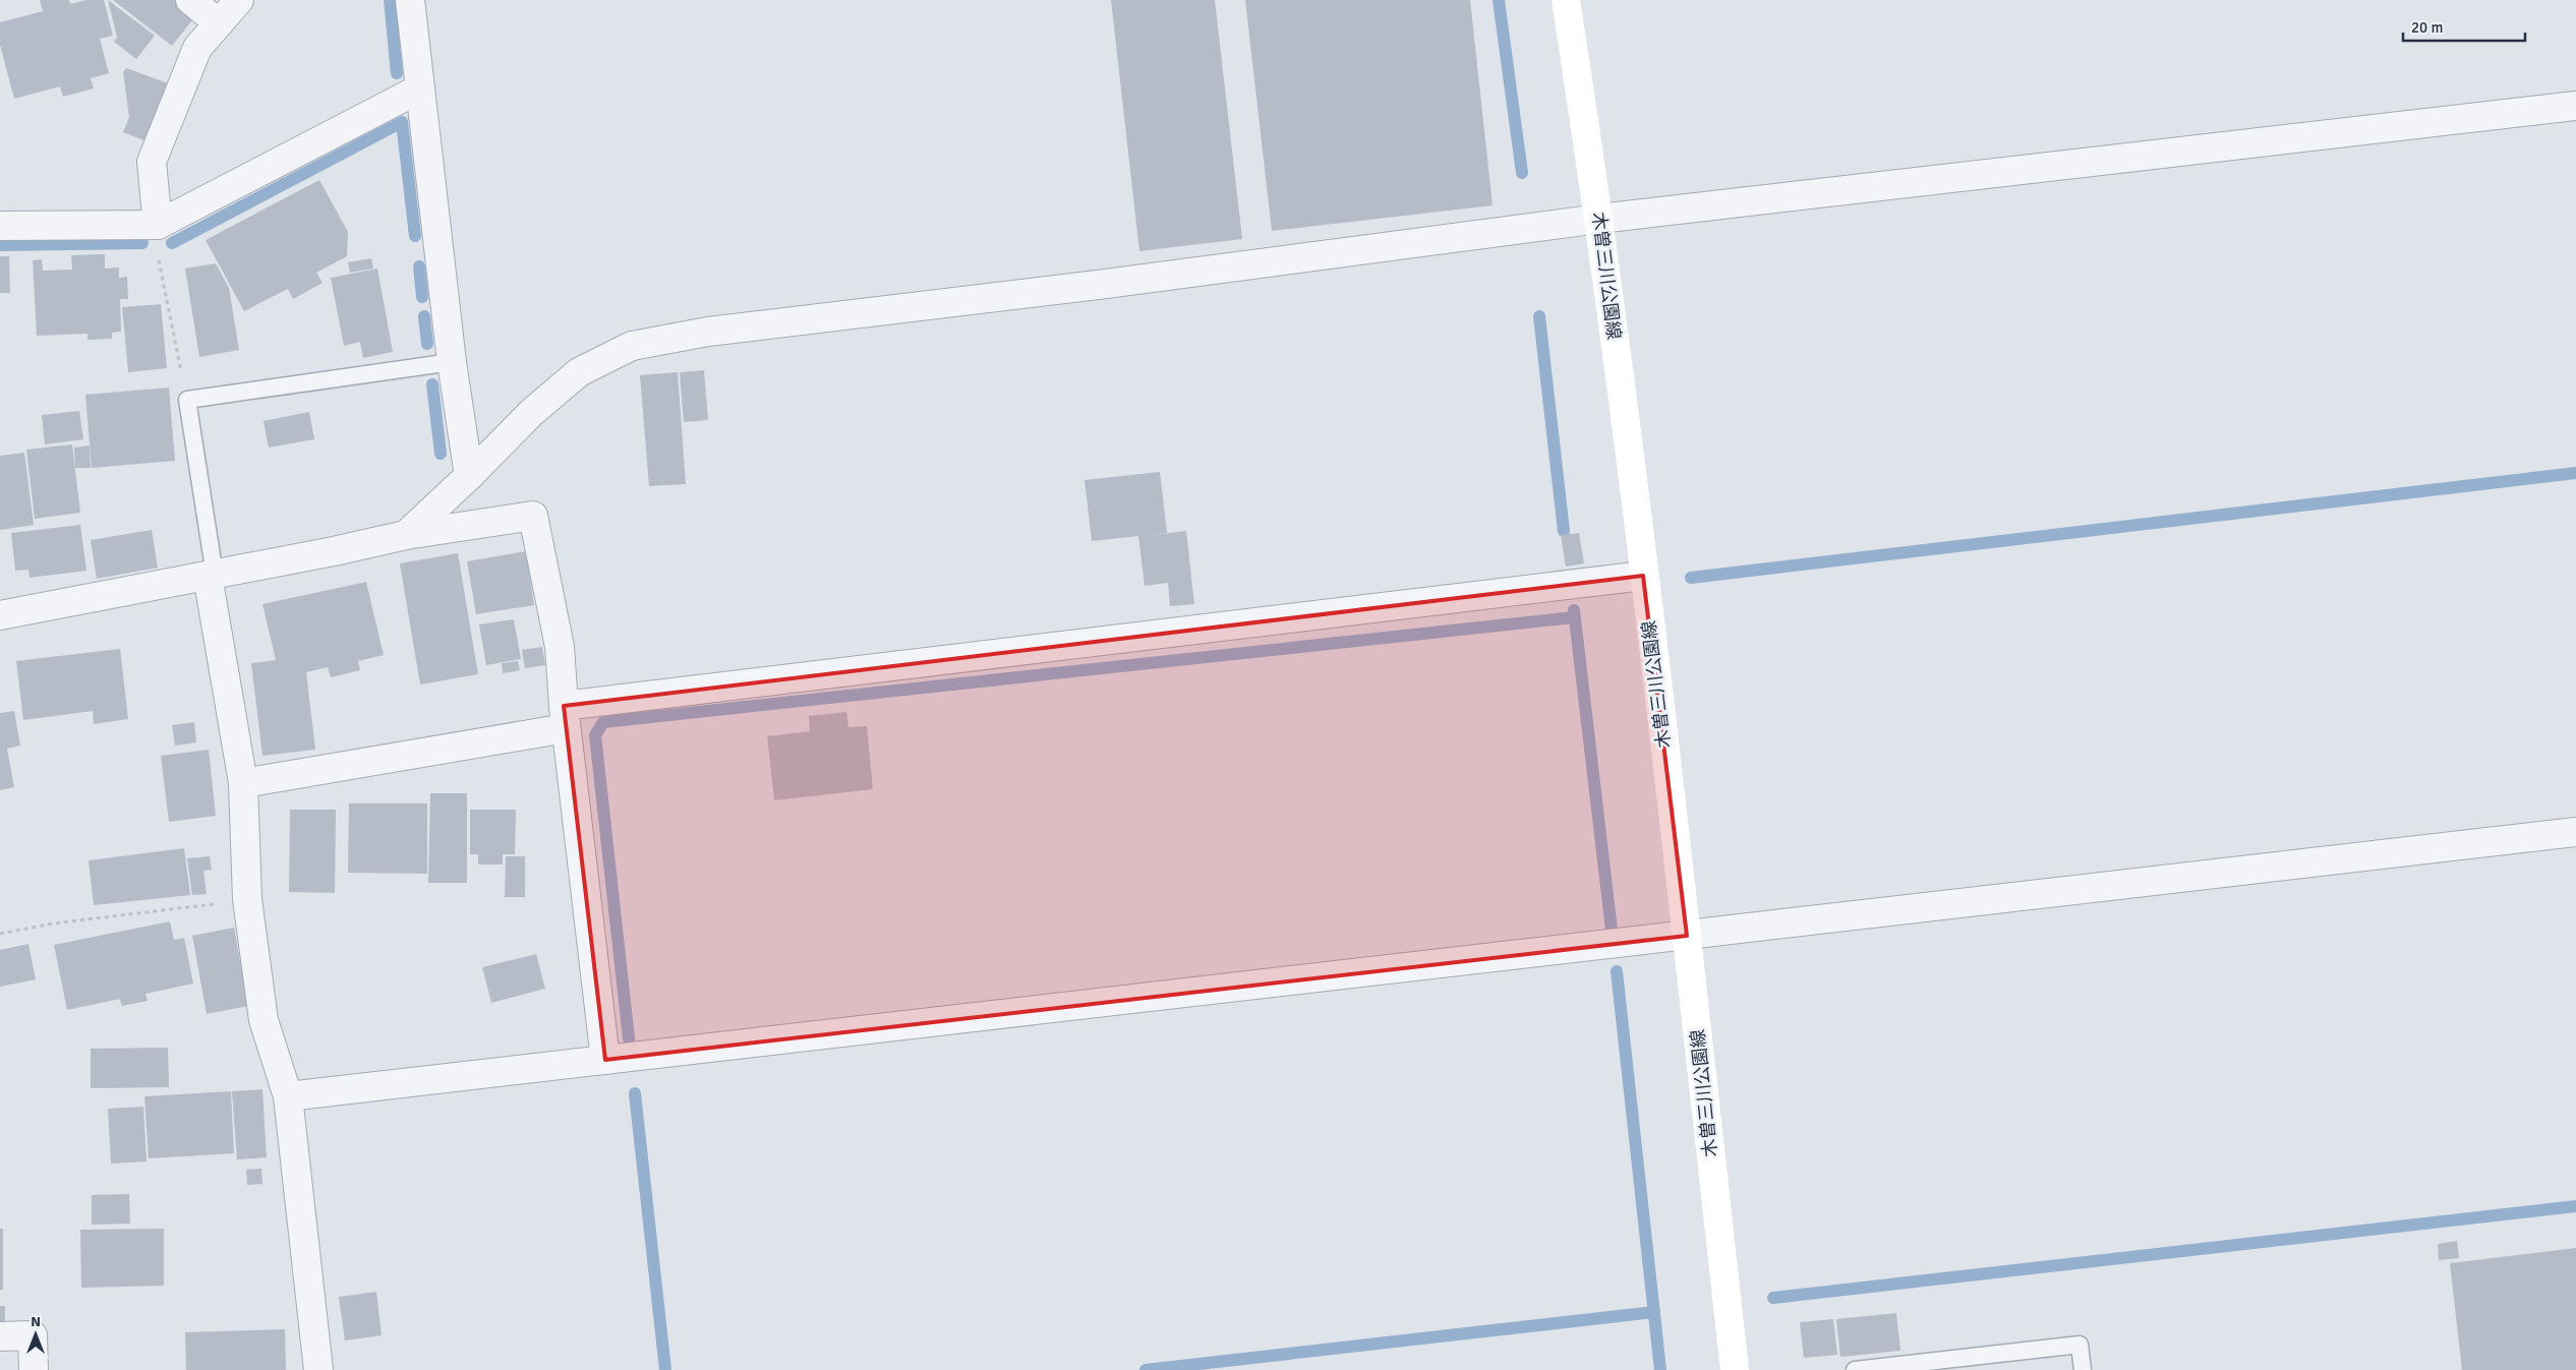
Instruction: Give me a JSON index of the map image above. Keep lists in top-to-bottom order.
{
  "streets": {
    "main road": ["木曽三川公園線"]
  },
  "scale_bar": "20 m",
  "north": "top"
}
